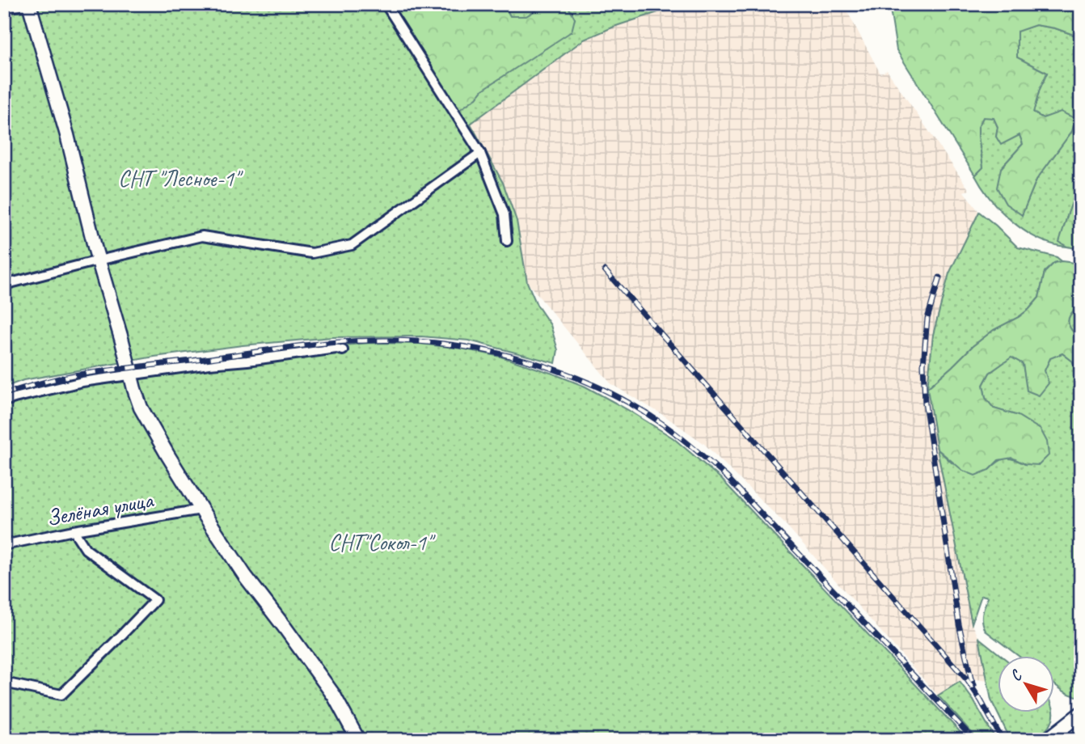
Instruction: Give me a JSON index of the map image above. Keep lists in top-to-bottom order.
{
  "streets": {
    "street": ["Зелёная улица"]
  },
  "parks": ["СНТ \"Лесное-1\"", "СНТ\"Сокол-1\""],
  "north": "top left"
}
